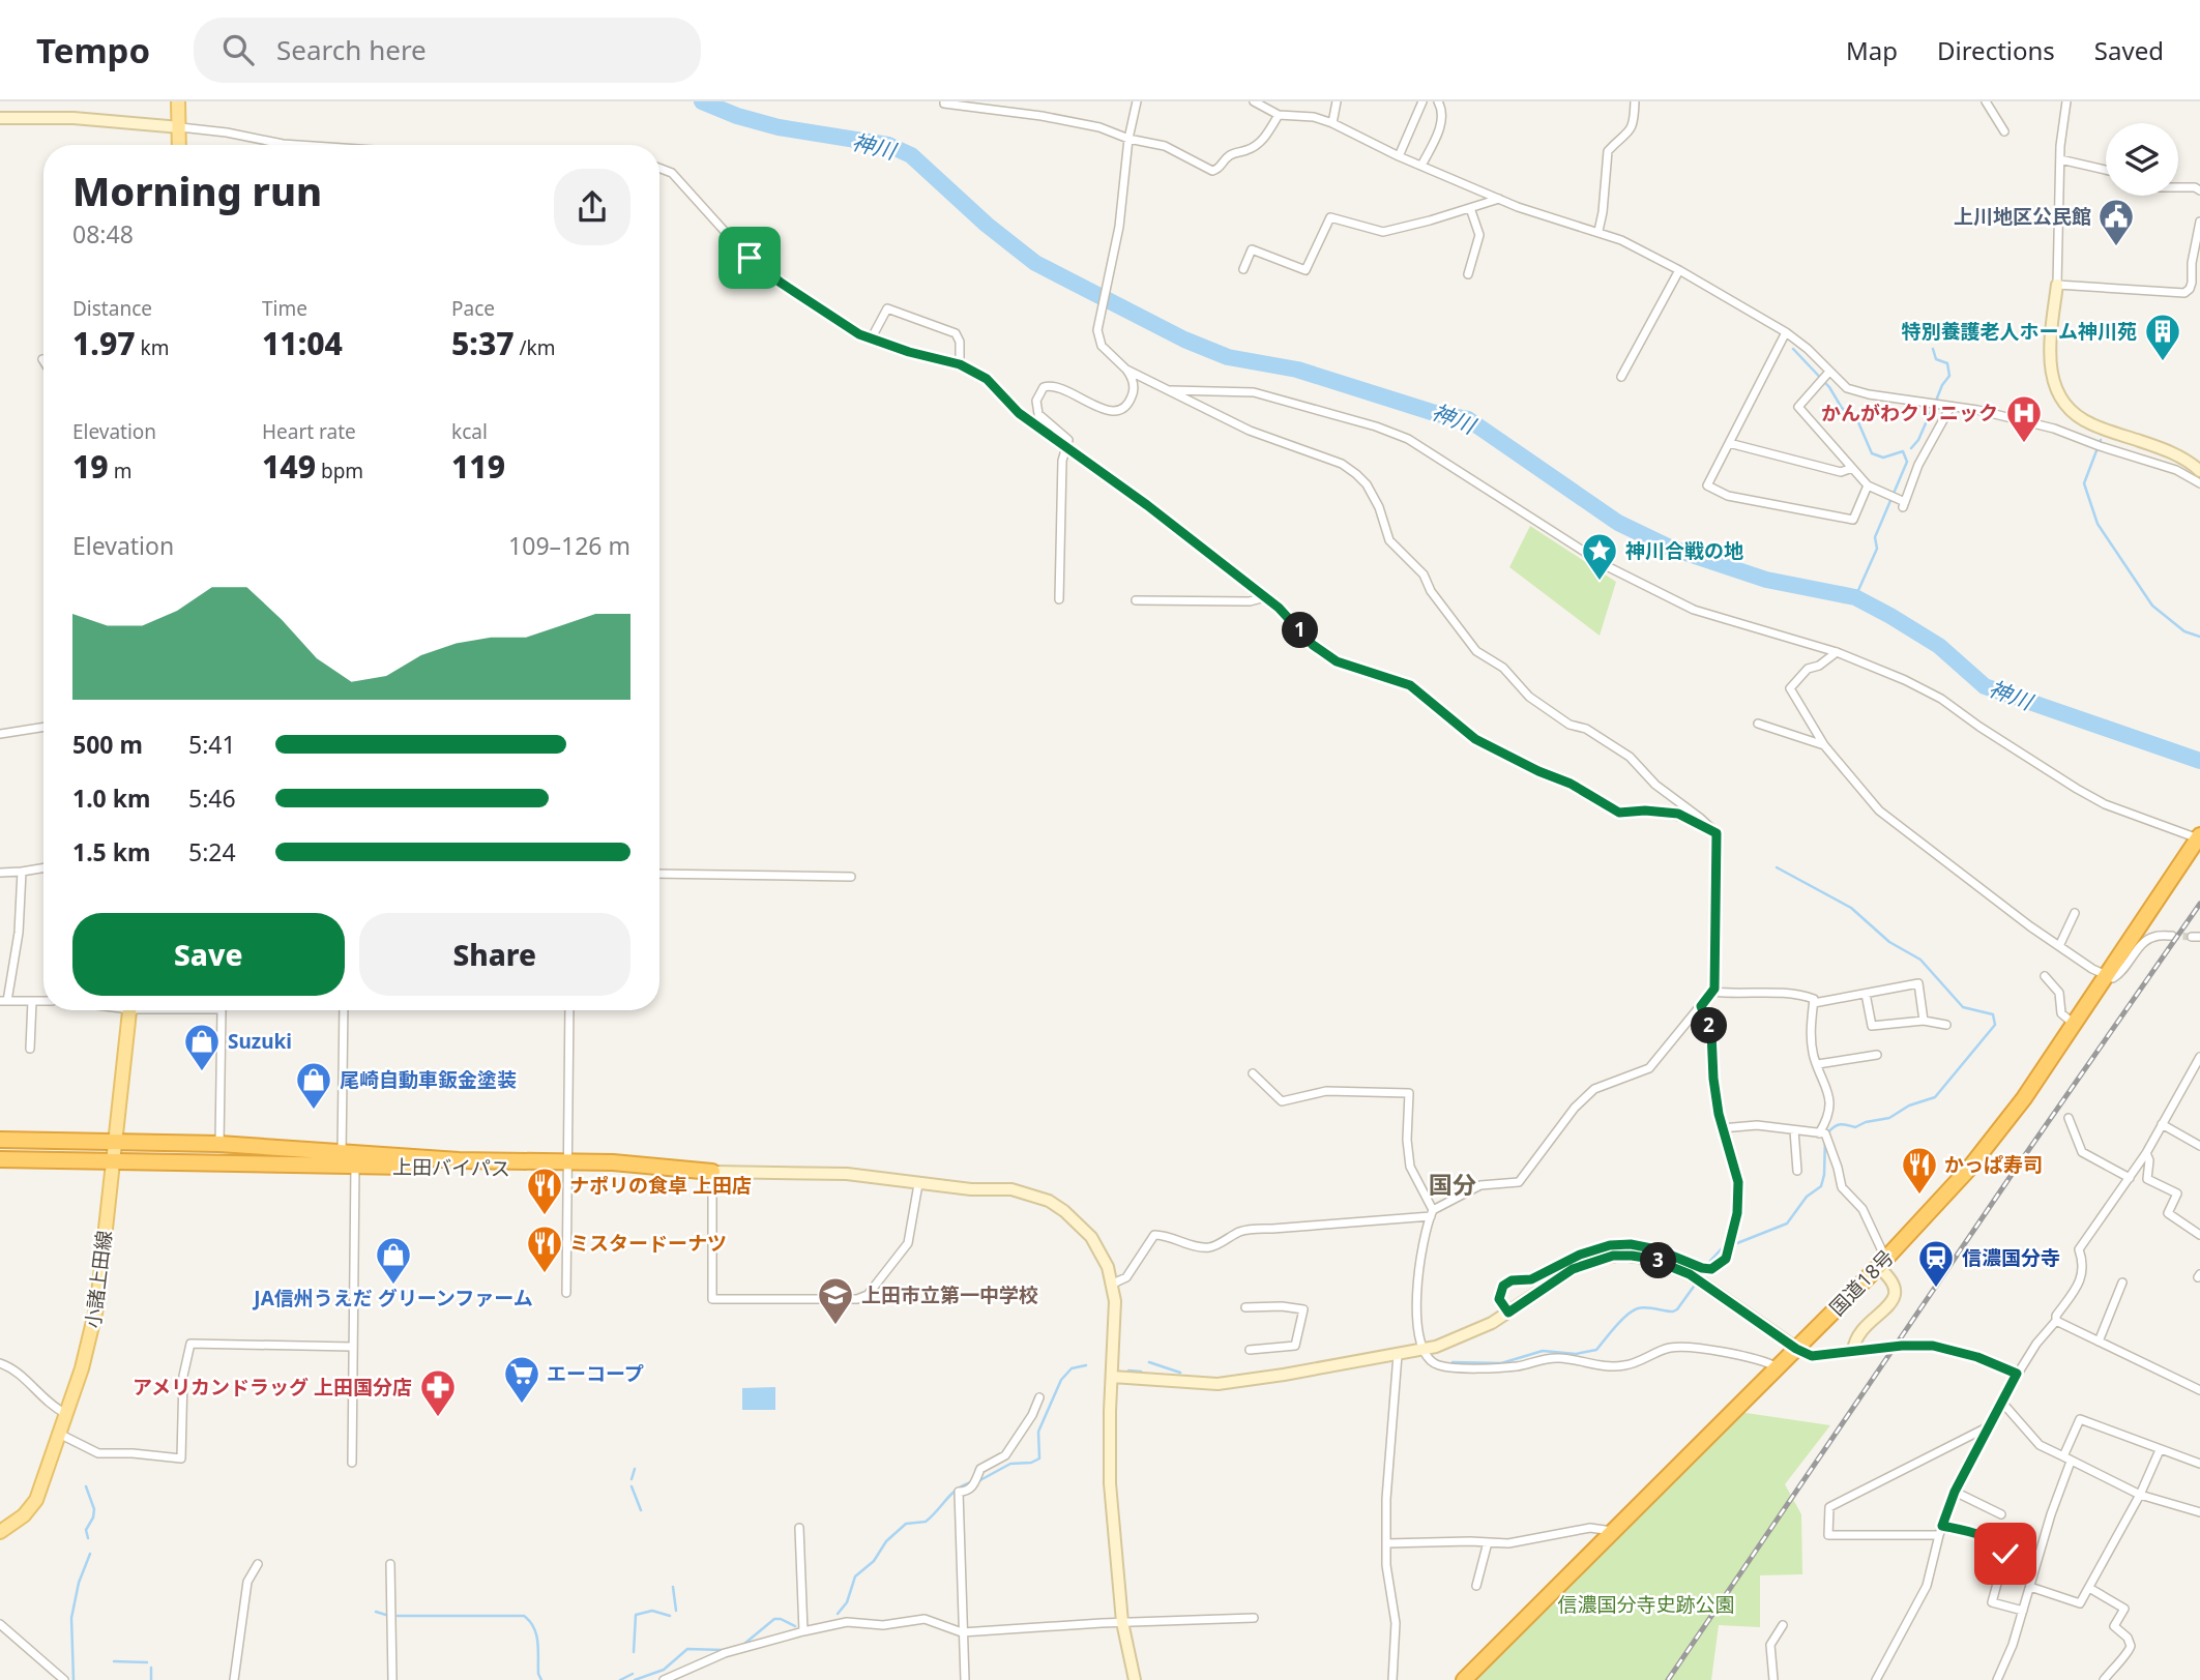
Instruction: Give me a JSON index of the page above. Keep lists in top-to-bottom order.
{
  "streets": {
    "highway": ["上田バイパス", "国道18号"],
    "main road": ["小諸上田線"]
  },
  "crossings": [
    ["上田バイパス", "小諸上田線"]
  ],
  "districts": ["国分"],
  "water": ["神川"],
  "parks": ["信濃国分寺史跡公園"],
  "places": {
    "public building": ["上川地区公民館"],
    "building": ["特別養護老人ホーム神川苑"],
    "hospital": ["かんがわクリニック"],
    "place": ["神川合戦の地"],
    "shop": ["Suzuki", "尾崎自動車鈑金塗装", "JA信州うえだ グリーンファーム"],
    "restaurant": ["かっぱ寿司", "ナポリの食卓 上田店", "ミスタードーナツ"],
    "station": ["信濃国分寺"],
    "school or university": ["上田市立第一中学校"],
    "supermarket": ["エーコープ"],
    "pharmacy": ["アメリカンドラッグ 上田国分店"]
  },
  "page": {
    "header": "Tempo",
    "search": "Search here",
    "nav": ["Map", "Directions", "Saved"],
    "heading": ["Morning run", "08:48"],
    "stats": [
      ["Distance", "1.97 km"],
      ["Time", "11:04"],
      ["Pace", "5:37 /km"],
      ["Elevation", "19 m"],
      ["Heart rate", "149 bpm"],
      ["kcal", "119"]
    ],
    "chart": ["Elevation", "109–126 m"],
    "pins": ["1", "2", "3"],
    "list": [
      {
        "name": "500 m",
        "note": "5:41"
      },
      {
        "name": "1.0 km",
        "note": "5:46"
      },
      {
        "name": "1.5 km",
        "note": "5:24"
      }
    ],
    "buttons": ["Save", "Share"]
  }
}
